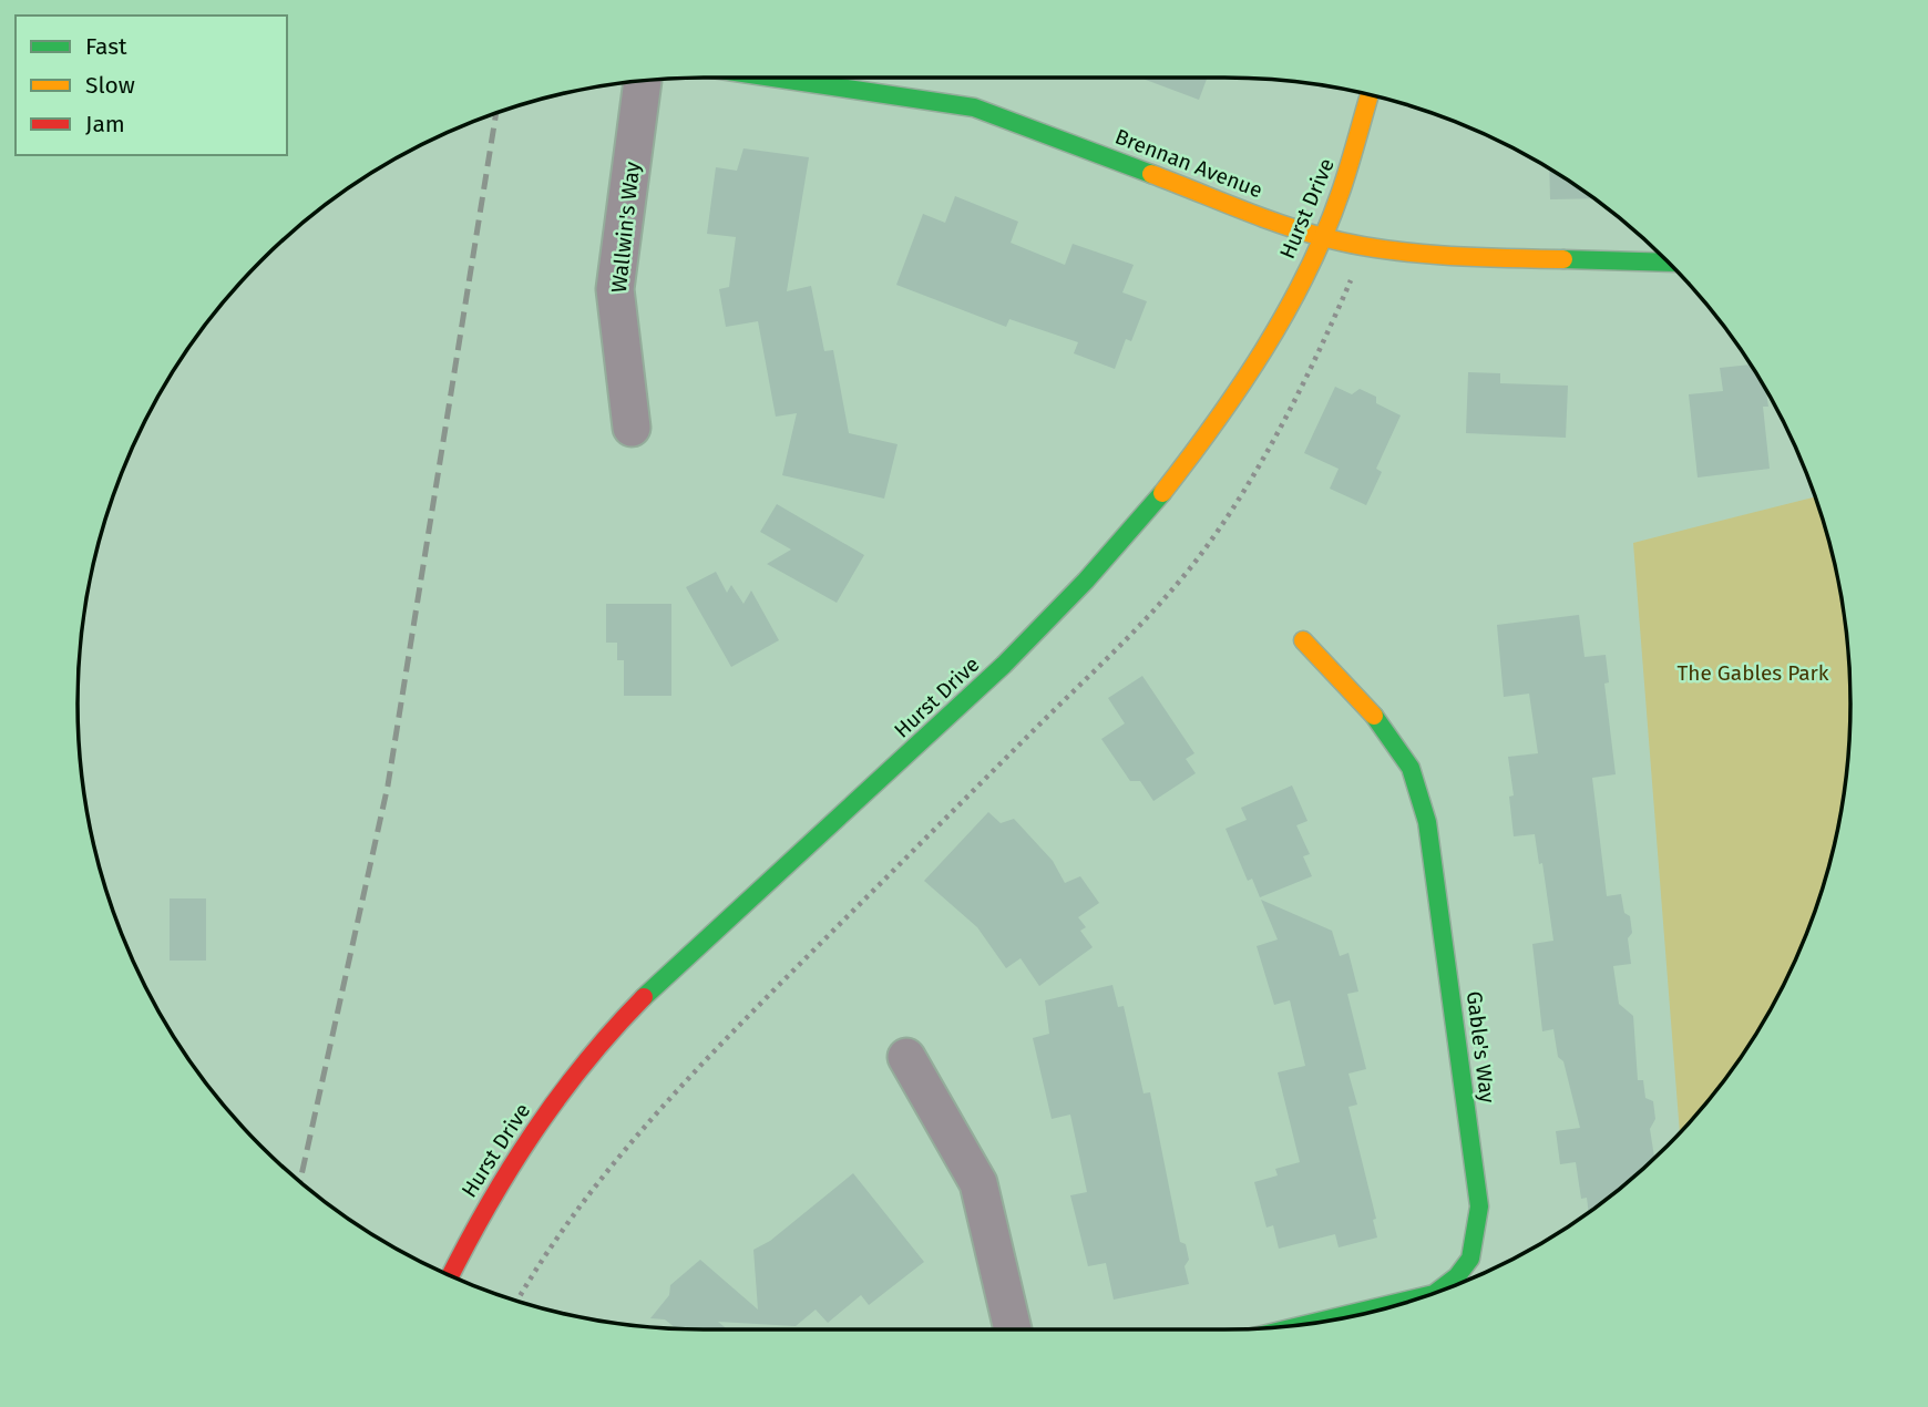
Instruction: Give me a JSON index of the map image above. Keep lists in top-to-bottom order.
{
  "streets": {
    "street": [
      "Brennan Avenue",
      "Hurst Drive",
      "Wallwin's Way",
      "Gable's Way"
    ]
  },
  "crossings": [
    ["Brennan Avenue", "Hurst Drive"]
  ],
  "parks": ["The Gables Park"],
  "legend": ["Fast", "Slow", "Jam"]
}
